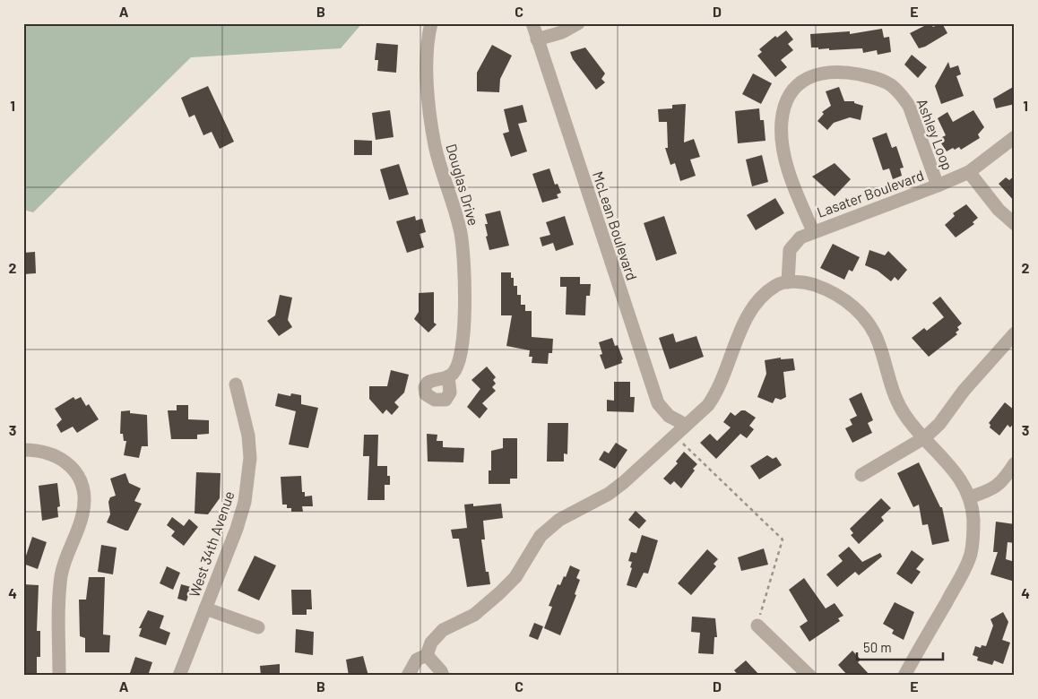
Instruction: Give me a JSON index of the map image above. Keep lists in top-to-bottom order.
{
  "streets": {
    "street": [
      "Ashley Loop",
      "Douglas Drive",
      "Lasater Boulevard",
      "McLean Boulevard",
      "West 34th Avenue"
    ]
  },
  "crossings": [
    ["Ashley Loop", "Lasater Boulevard"]
  ],
  "scale_bar": "50 m",
  "grid": {
    "columns": [
      "A",
      "B",
      "C",
      "D",
      "E"
    ],
    "rows": [
      "1",
      "2",
      "3",
      "4"
    ]
  }
}
